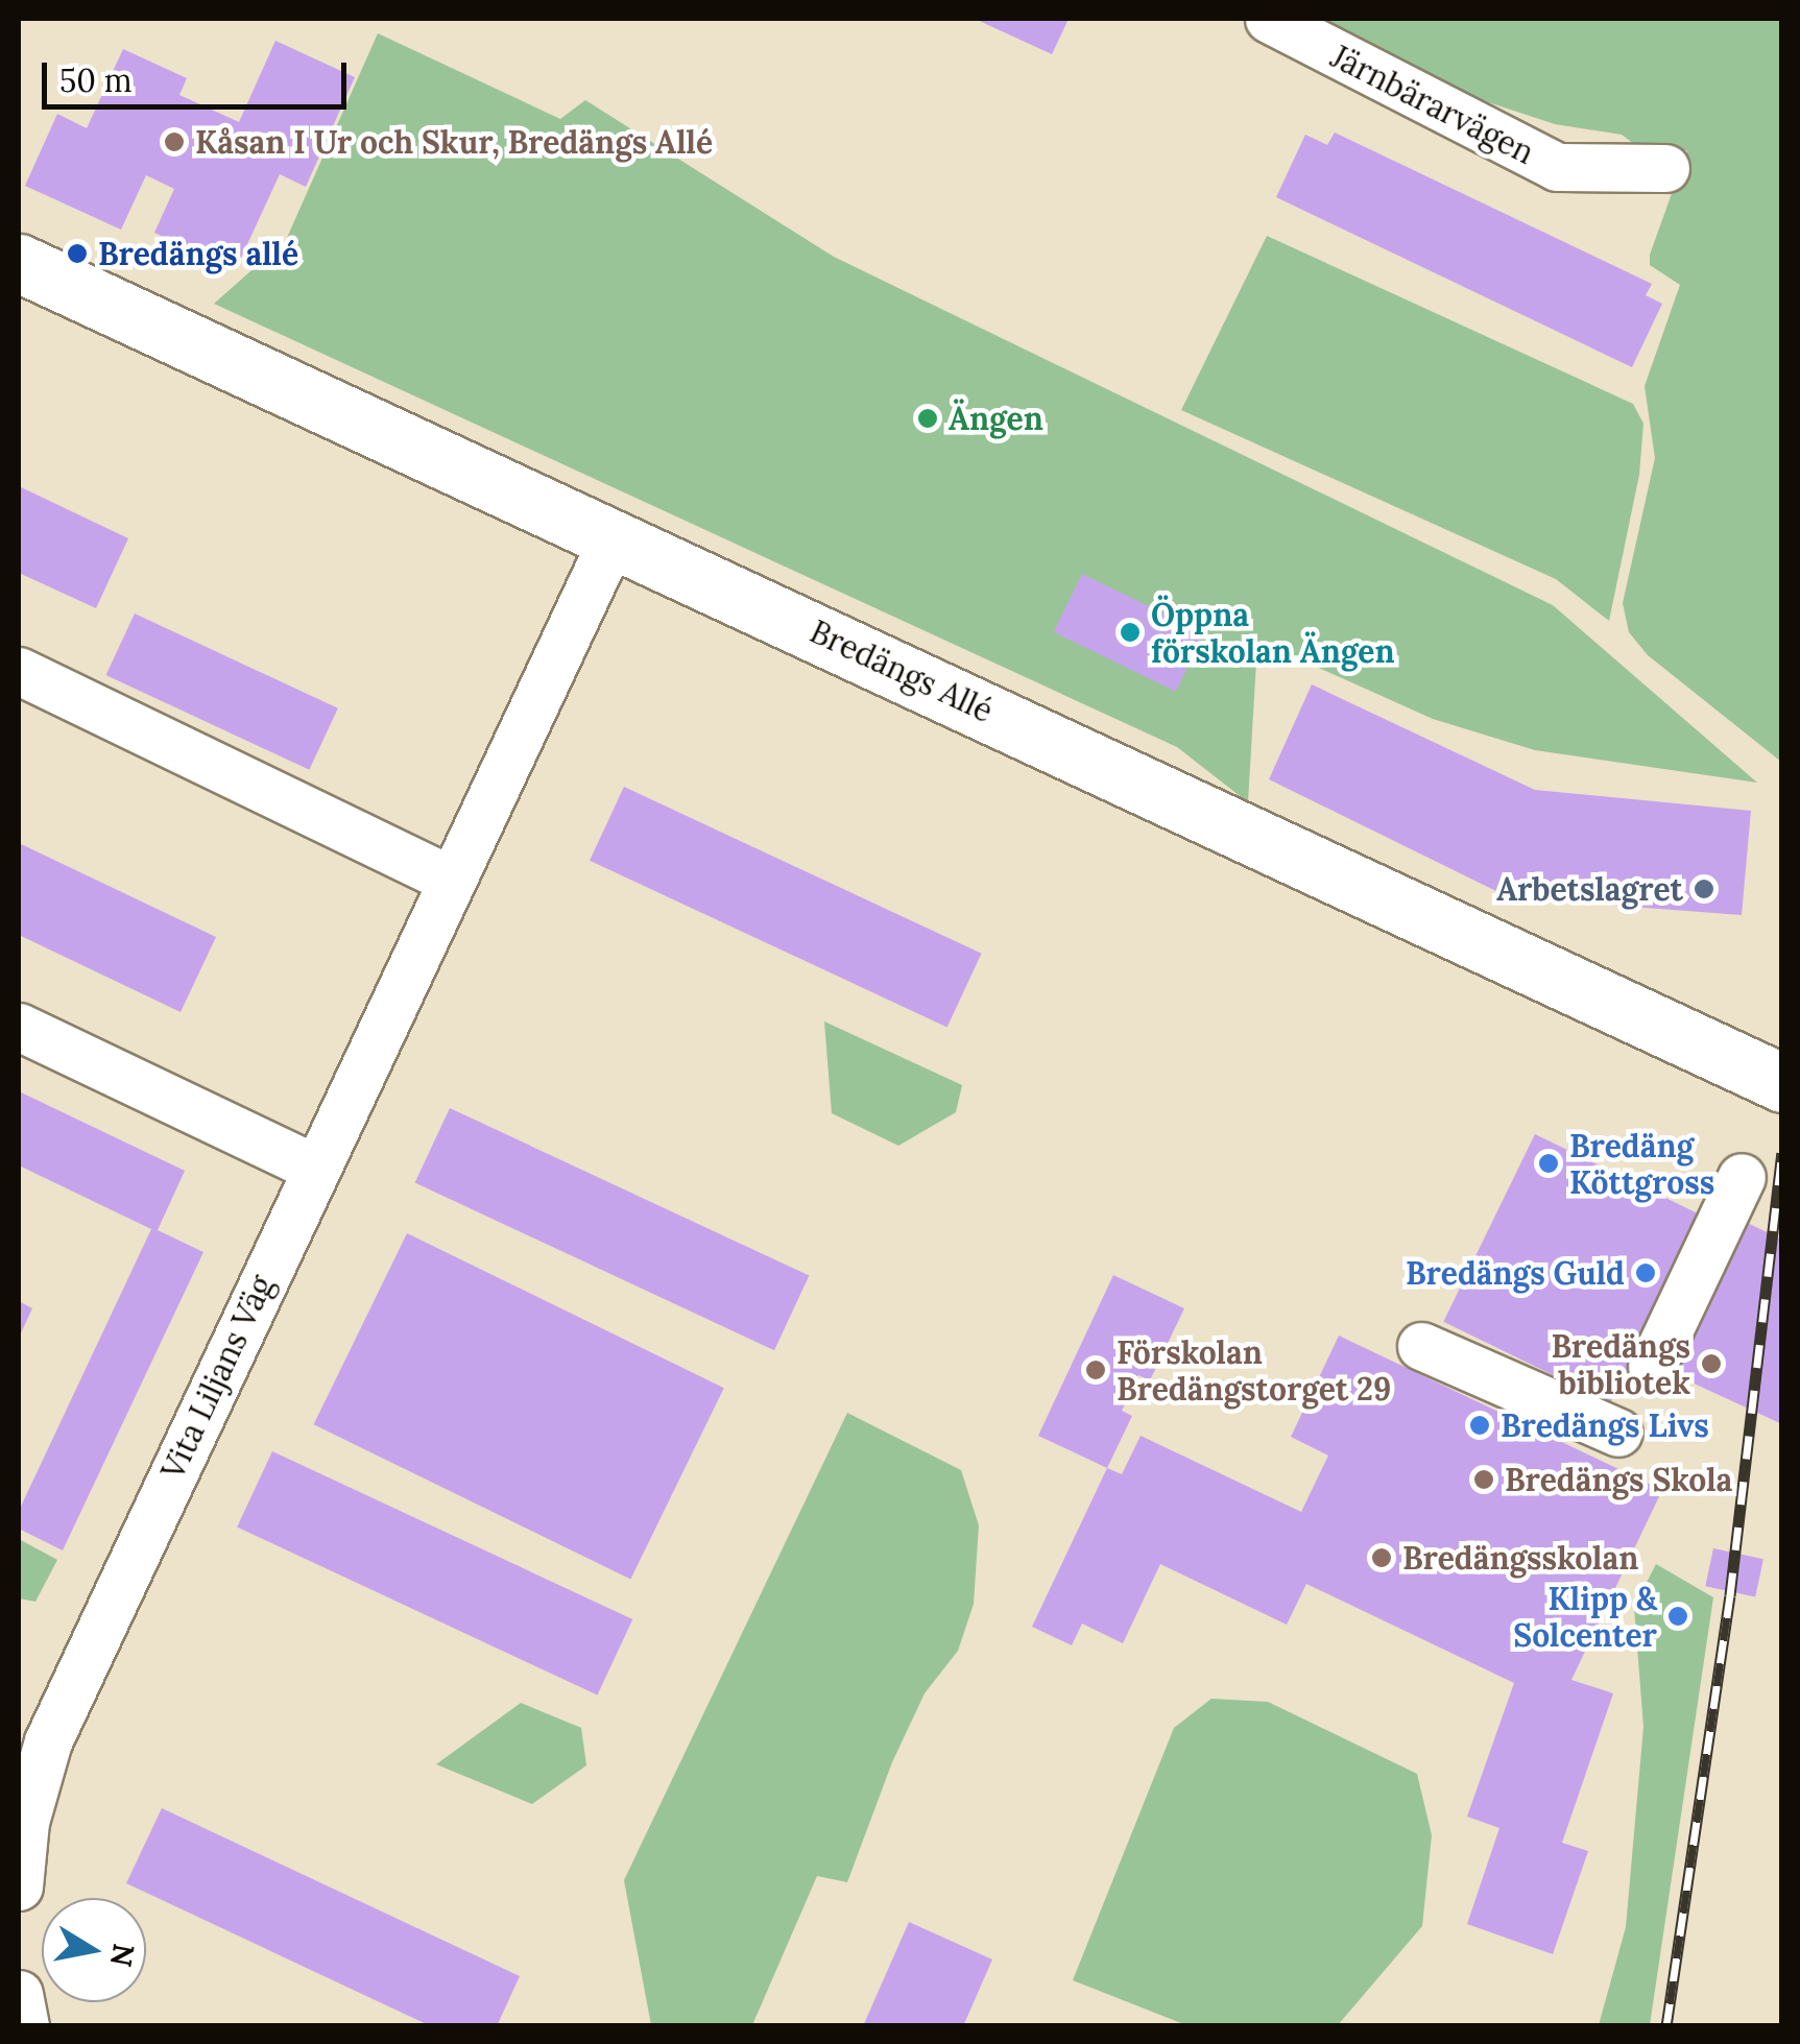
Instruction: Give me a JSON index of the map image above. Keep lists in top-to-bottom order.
{
  "streets": {
    "street": ["Järnbärarvägen", "Bredängs Allé", "Vita Liljans Väg"]
  },
  "crossings": [
    ["Bredängs Allé", "Vita Liljans Väg"]
  ],
  "places": [
    "Kåsan I Ur och Skur, Bredängs Allé",
    "Bredängs allé",
    "Ängen",
    "Öppna förskolan Ängen",
    "Arbetslagret",
    "Bredäng Köttgross",
    "Bredängs Guld",
    "Bredängs bibliotek",
    "Förskolan Bredängstorget 29",
    "Bredängs Livs",
    "Bredängs Skola",
    "Bredängsskolan",
    "Klipp & Solcenter"
  ],
  "scale_bar": "50 m",
  "north": "right"
}
